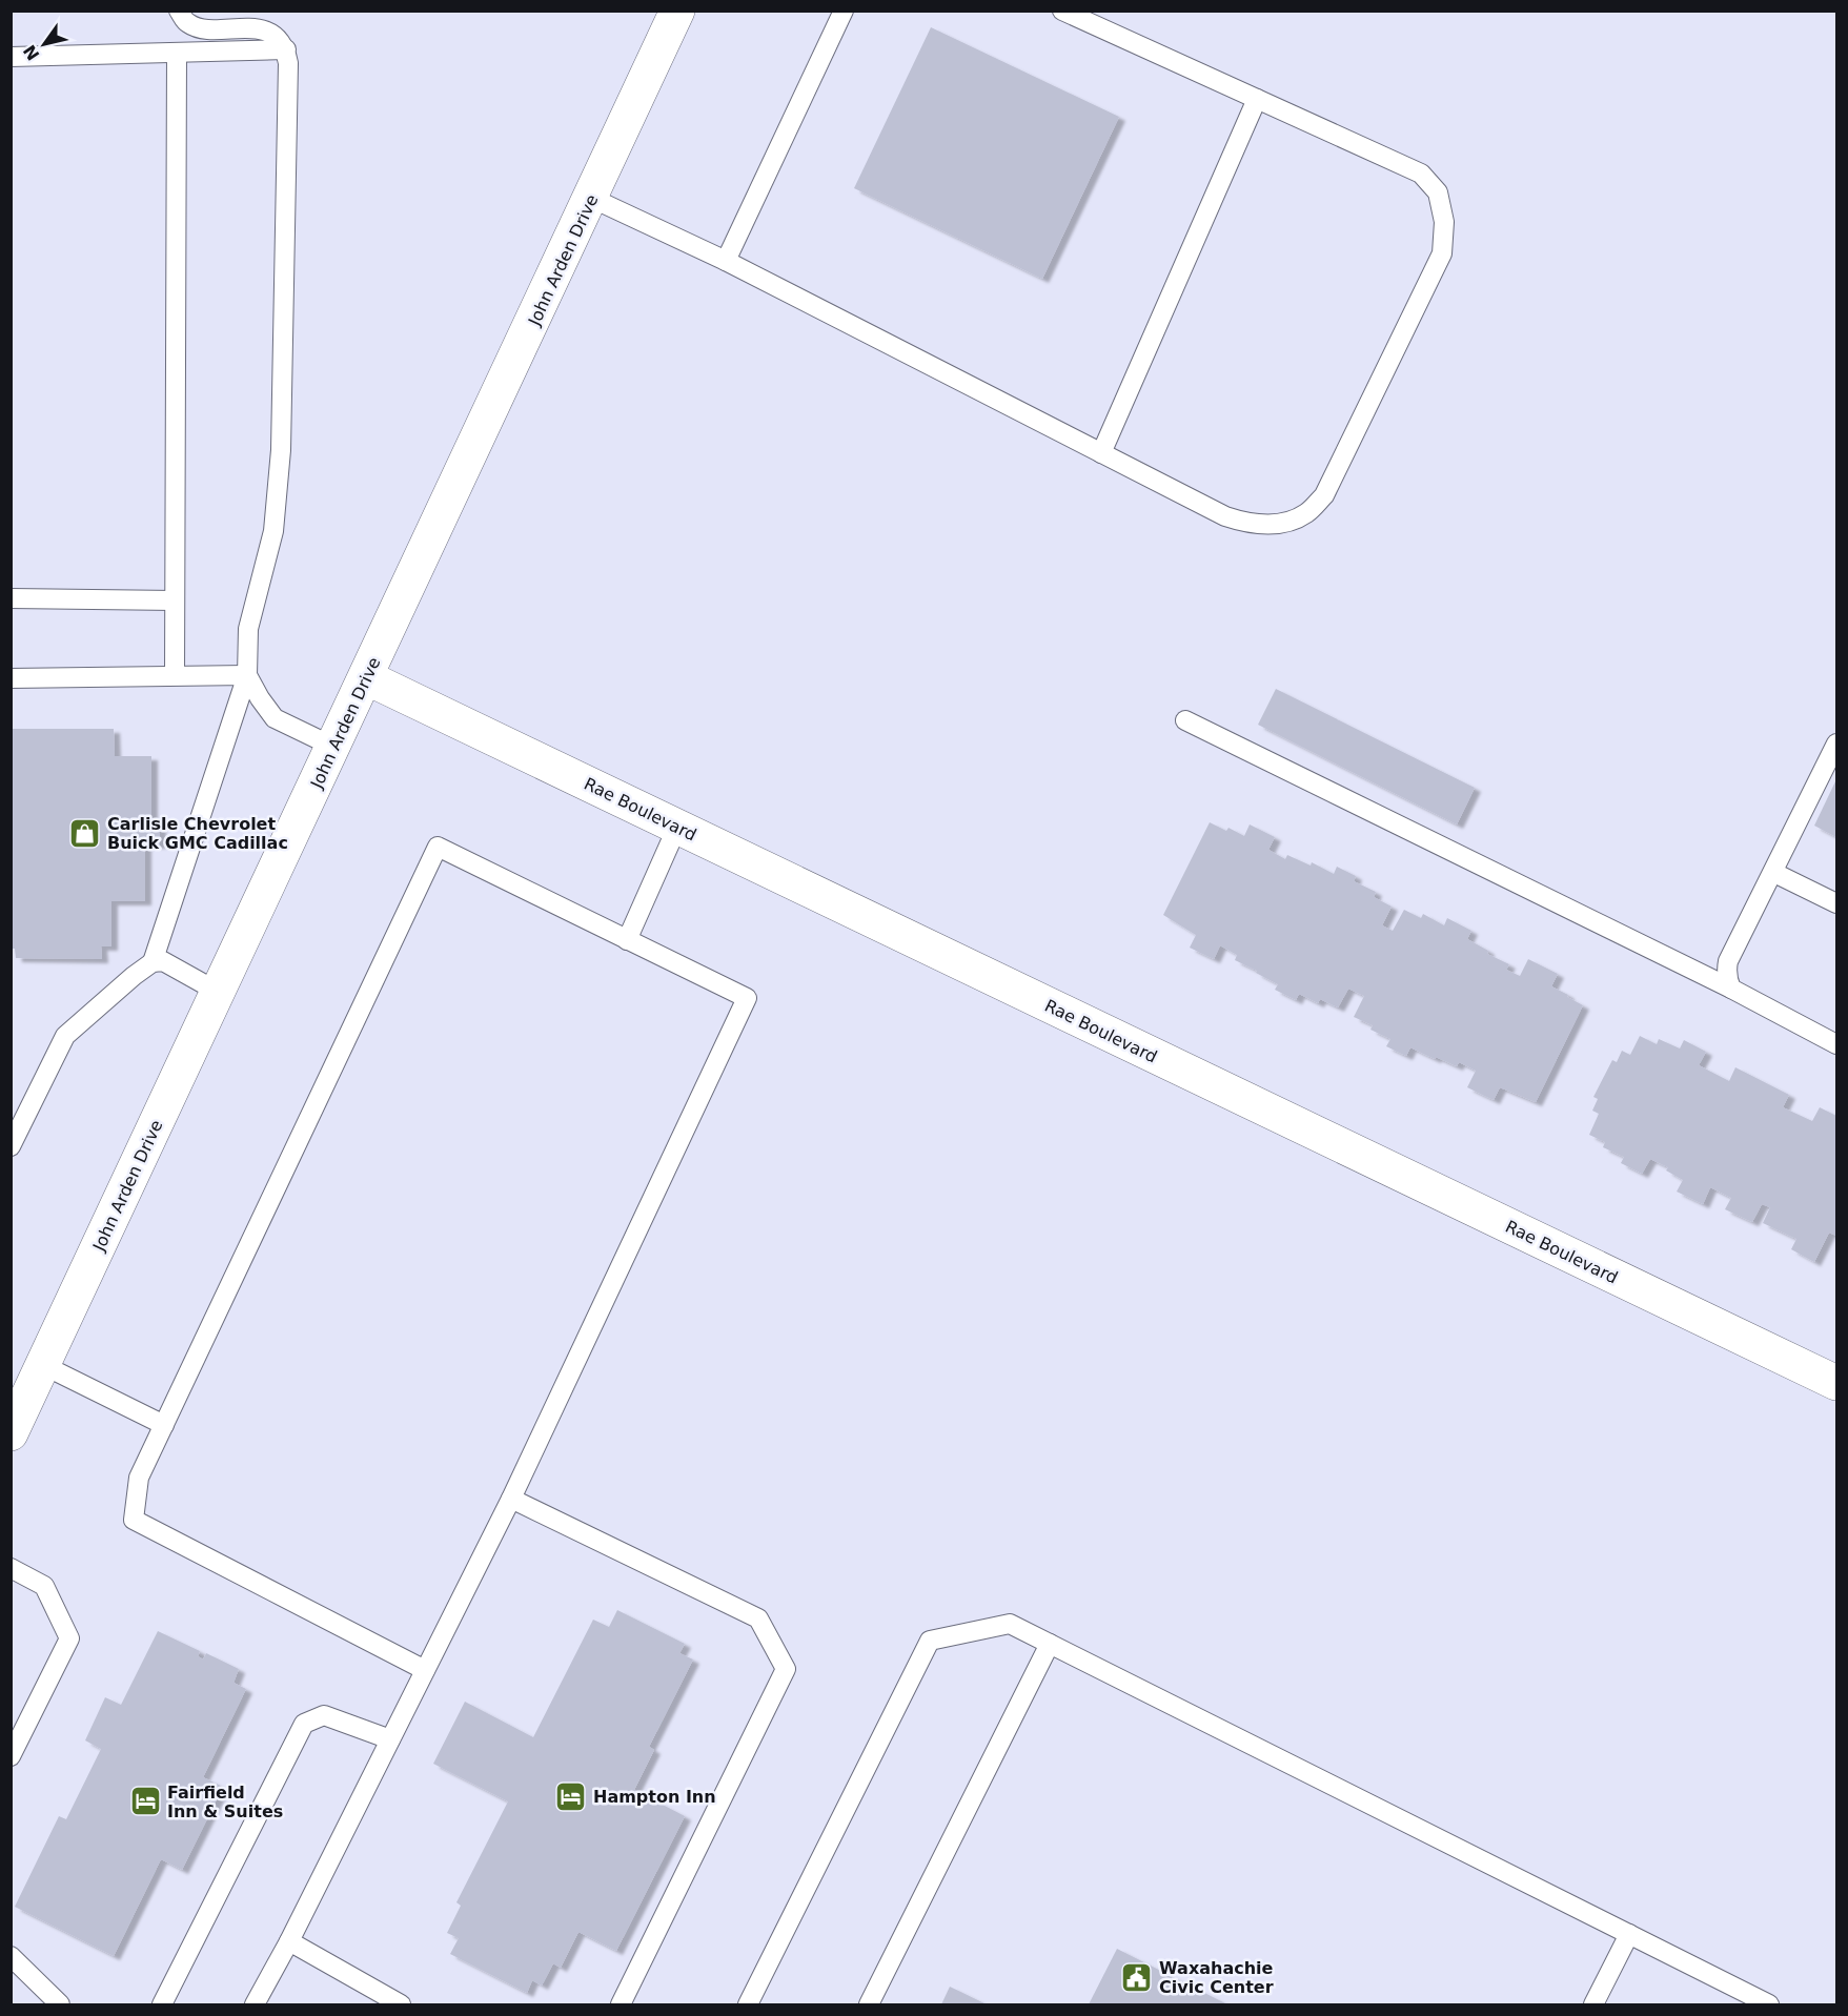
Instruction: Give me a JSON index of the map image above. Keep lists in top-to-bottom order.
{
  "streets": {
    "street": ["John Arden Drive", "Rae Boulevard"]
  },
  "crossings": [
    ["John Arden Drive", "Rae Boulevard"]
  ],
  "places": {
    "shop": ["Carlisle Chevrolet Buick GMC Cadillac"],
    "hotel": ["Hampton Inn", "Fairfield Inn & Suites"],
    "public building": ["Waxahachie Civic Center"]
  },
  "north": "bottom left"
}
